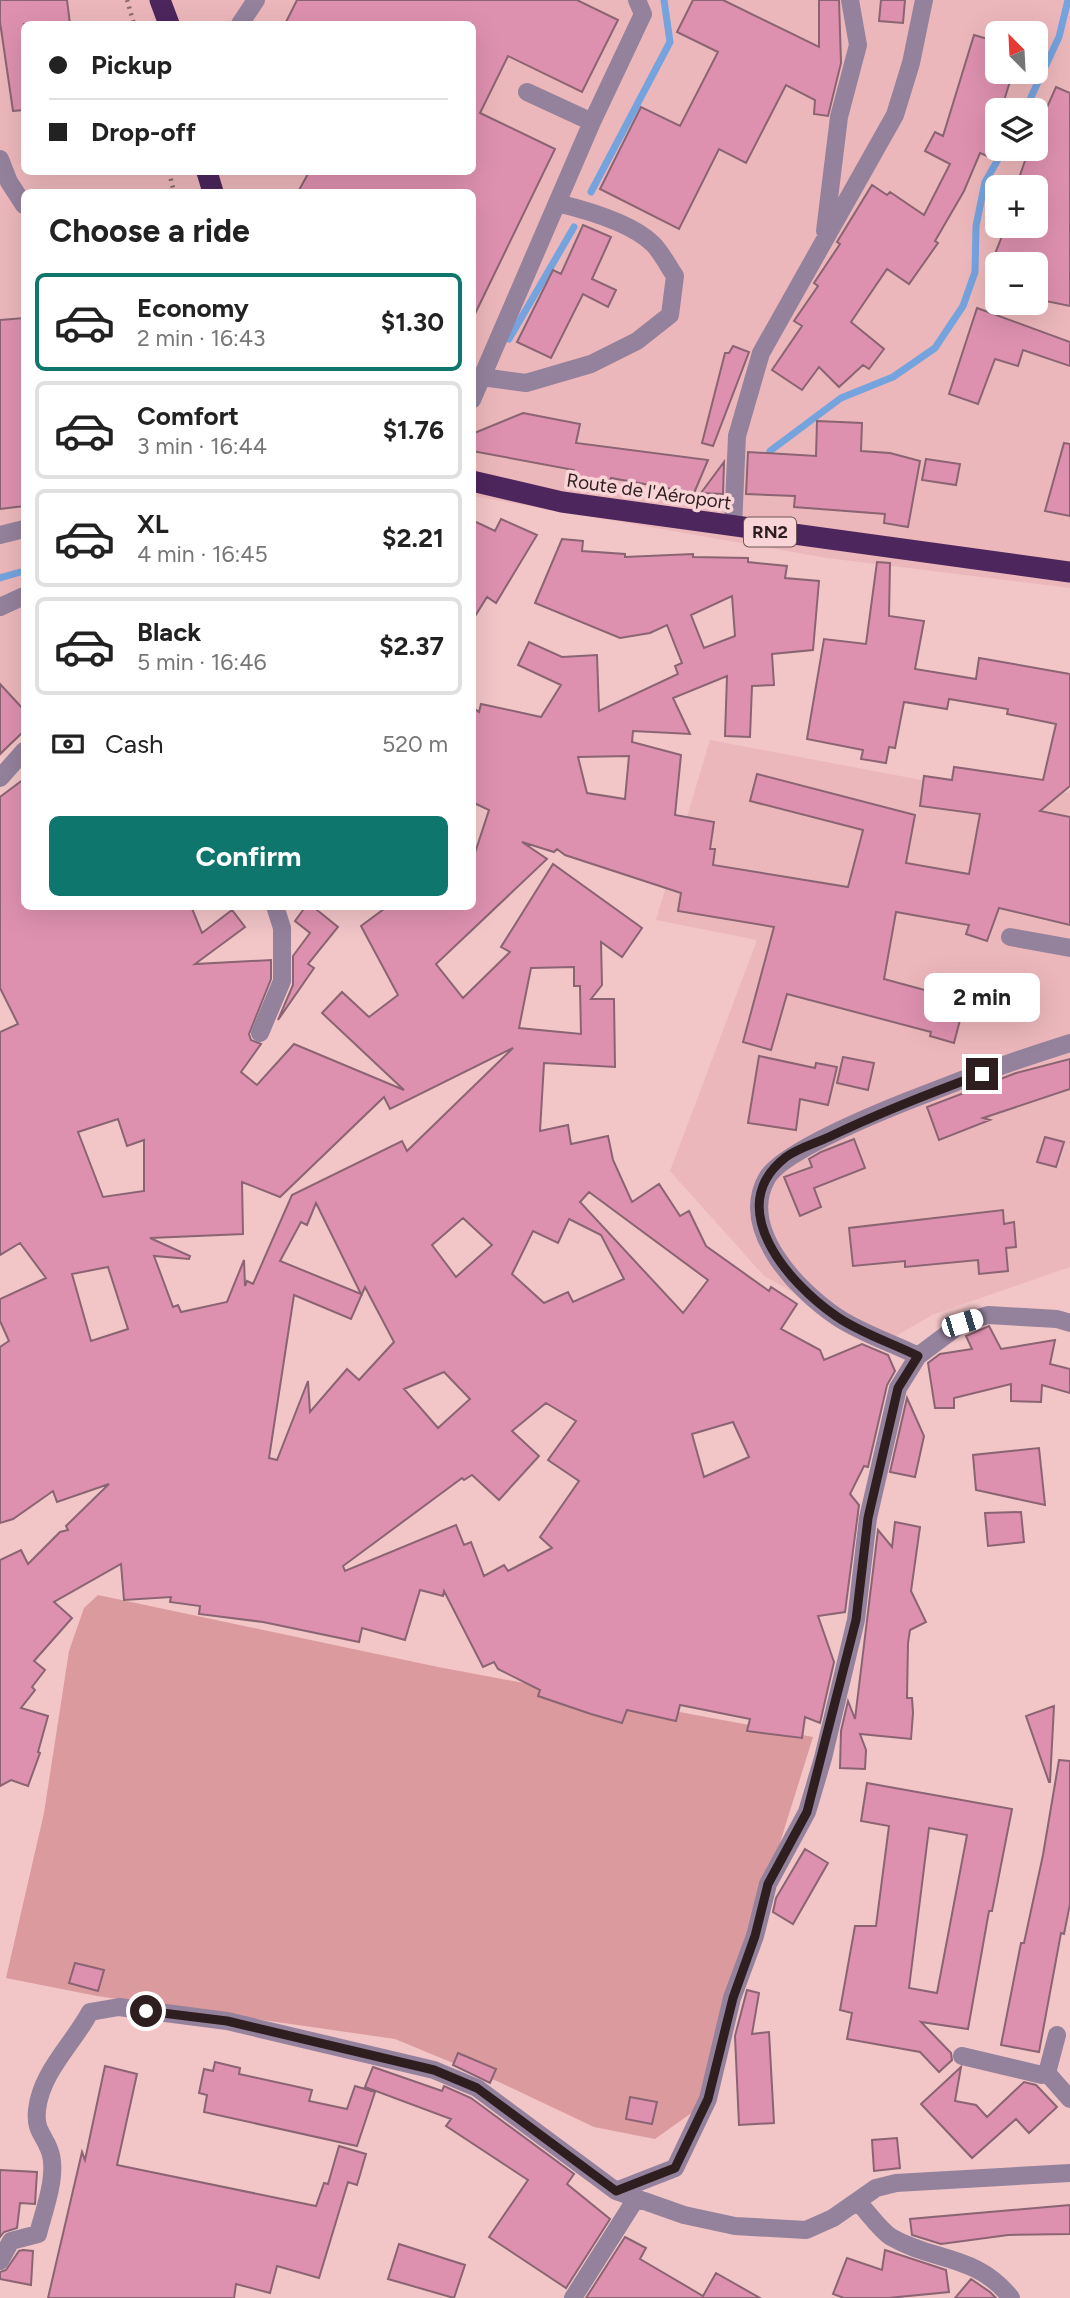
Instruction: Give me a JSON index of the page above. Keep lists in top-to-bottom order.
{
  "streets": {
    "highway": ["Route de l'Aéroport", "RN2"]
  },
  "north": "top left",
  "page": {
    "map_buttons": ["+", "−"],
    "banner": ["Pickup", "Drop-off"],
    "heading": "Choose a ride",
    "list": [
      {
        "name": "Economy",
        "note": "2 min · 16:43",
        "value": "$1.30"
      },
      {
        "name": "Comfort",
        "note": "3 min · 16:44",
        "value": "$1.76"
      },
      {
        "name": "XL",
        "note": "4 min · 16:45",
        "value": "$2.21"
      },
      {
        "name": "Black",
        "note": "5 min · 16:46",
        "value": "$2.37"
      }
    ],
    "pay": ["Cash", "520 m"],
    "buttons": "Confirm",
    "bubble": "2 min"
  }
}
